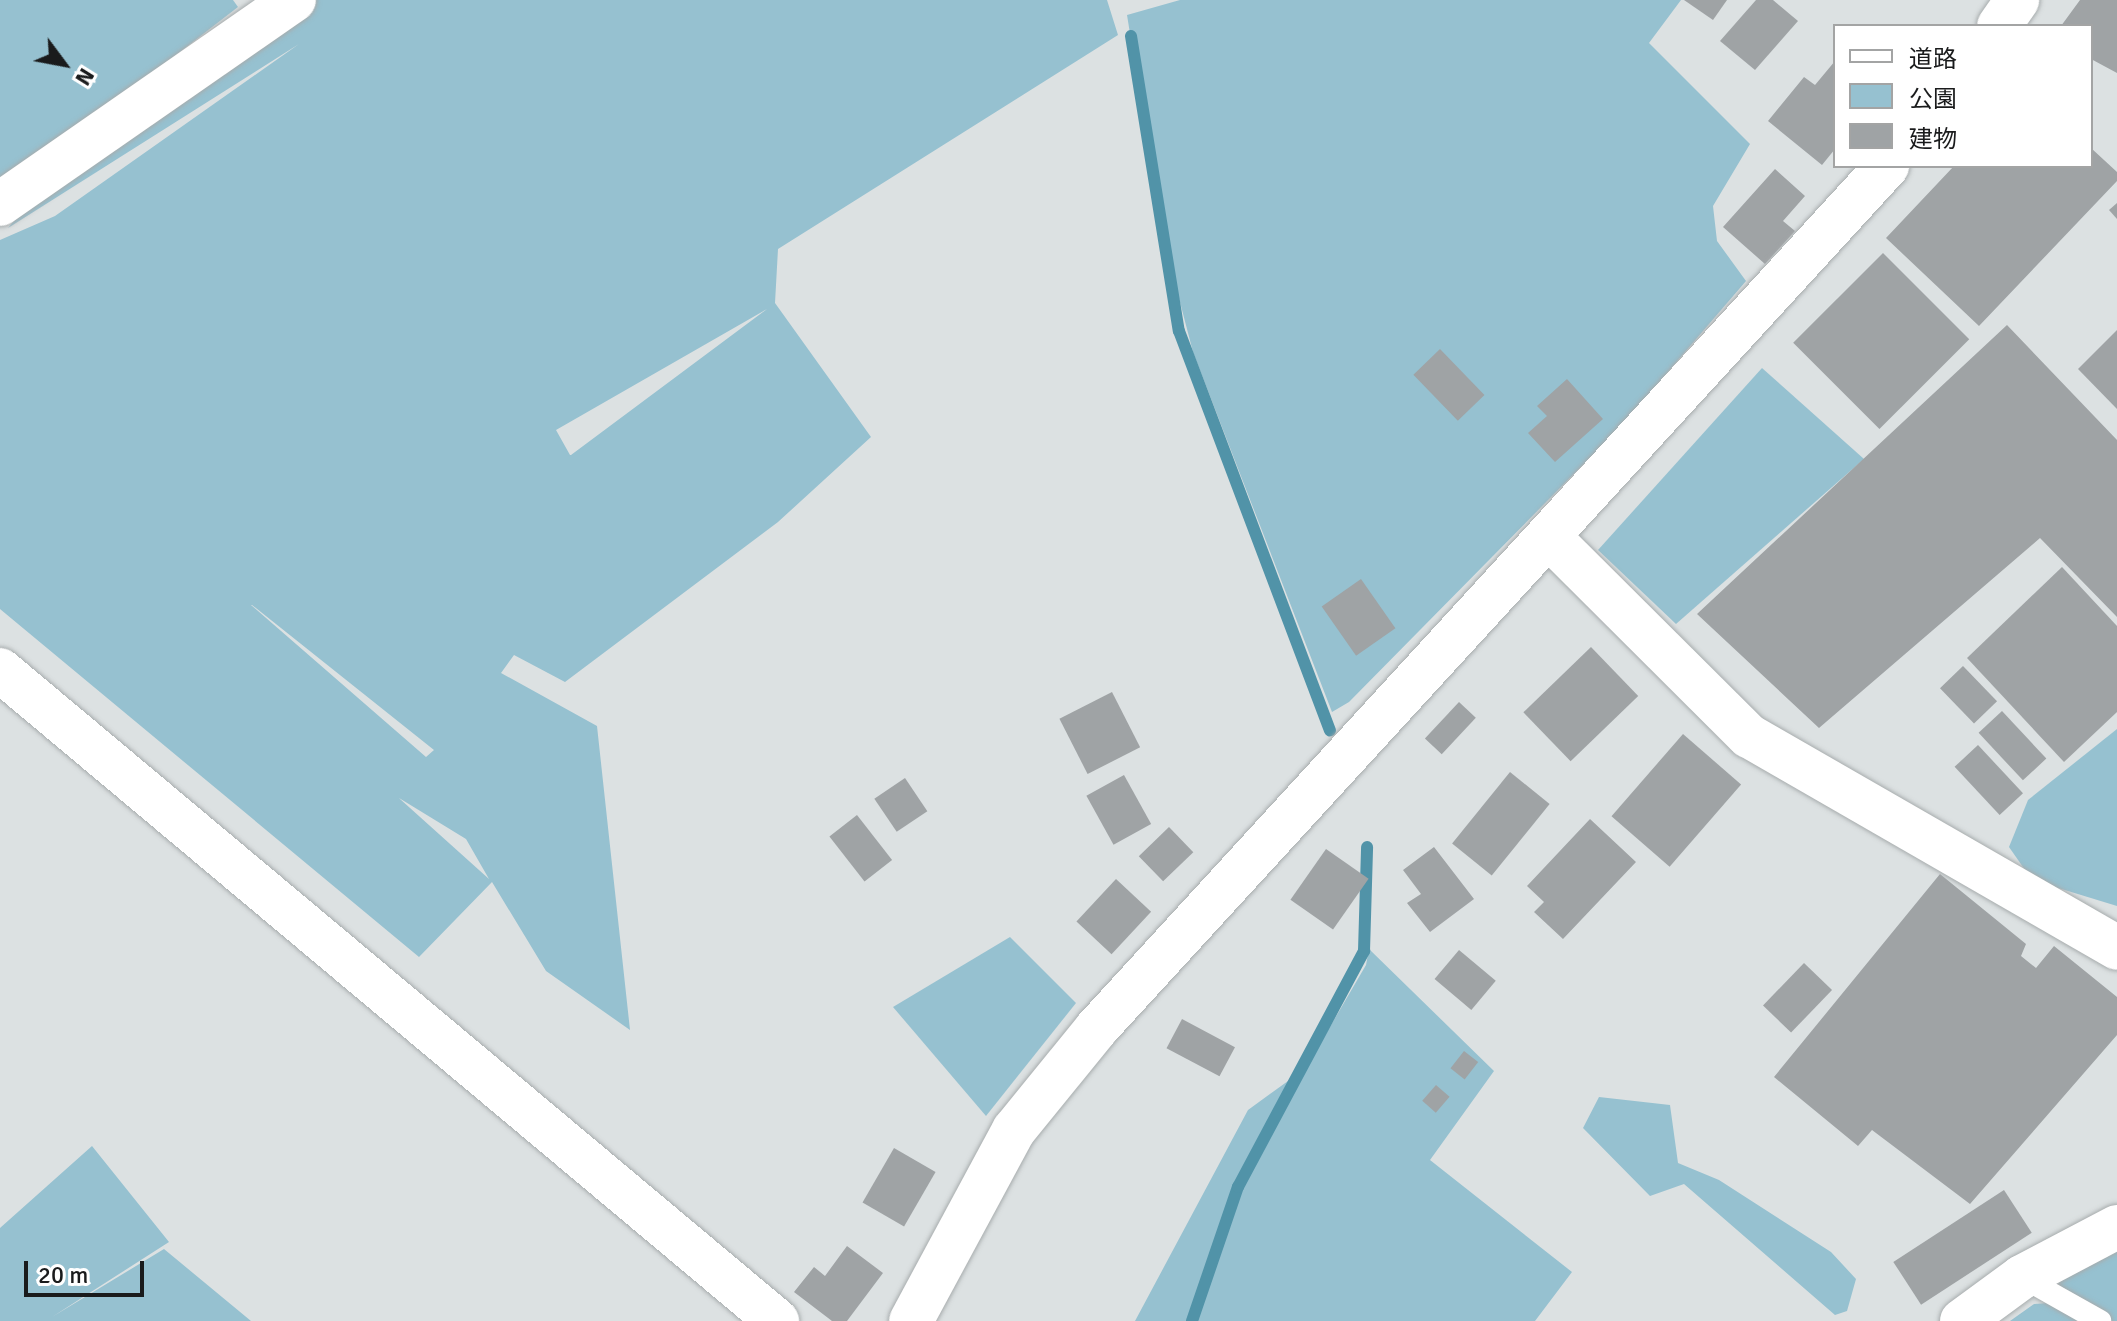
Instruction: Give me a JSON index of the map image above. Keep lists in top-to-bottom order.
{
  "legend": ["道路", "公園", "建物"],
  "scale_bar": "20 m",
  "north": "bottom right"
}
